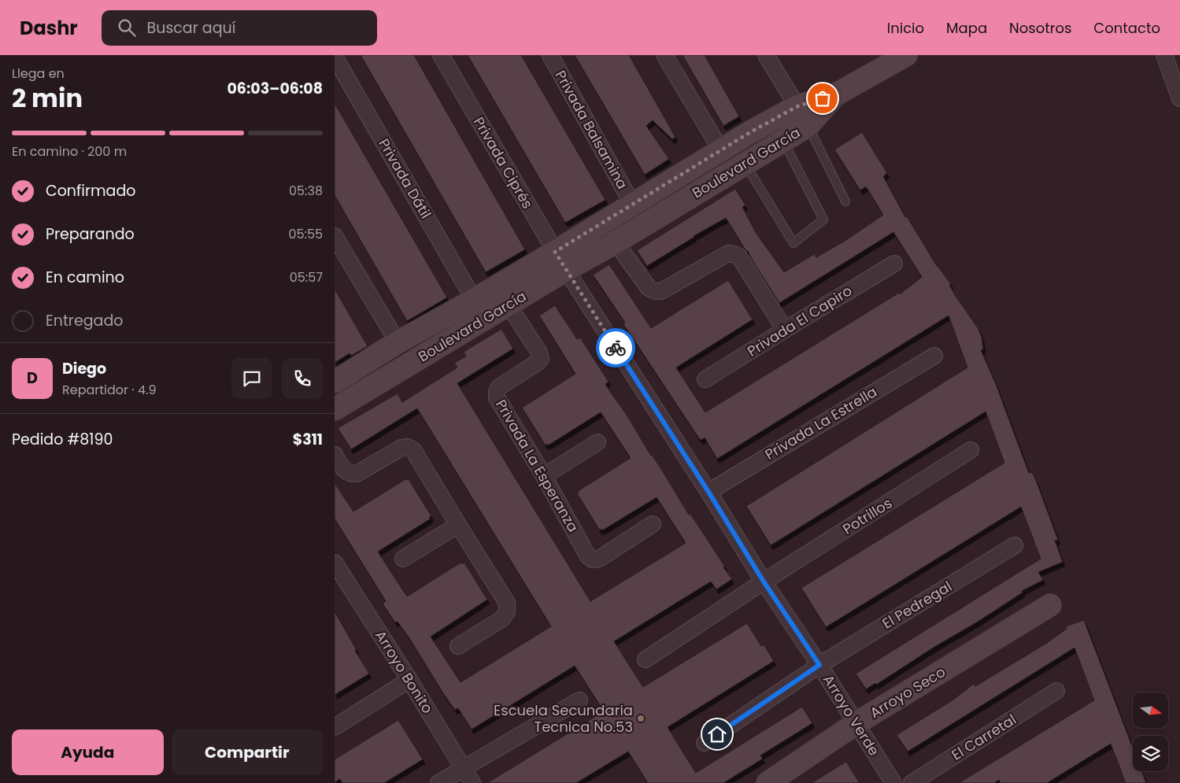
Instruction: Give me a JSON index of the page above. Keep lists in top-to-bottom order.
{
  "streets": {
    "main road": ["Boulevard García", "Arroyo Seco"],
    "street": [
      "Privada Balsamina",
      "Privada Ciprés",
      "Privada Dátil",
      "Privada El Capiro",
      "Privada La Estrella",
      "Privada La Esperanza",
      "Potrillos",
      "El Pedregal",
      "Arroyo Bonito",
      "Arroyo Verde",
      "El Carretal"
    ]
  },
  "crossings": [
    ["Privada Balsamina", "Boulevard García"],
    ["Privada Ciprés", "Boulevard García"],
    ["Privada Ciprés", "Arroyo Verde"],
    ["Boulevard García", "Privada Dátil"],
    ["Boulevard García", "Privada La Esperanza"],
    ["Boulevard García", "Arroyo Verde"],
    ["Privada La Estrella", "Arroyo Verde"],
    ["Potrillos", "Arroyo Verde"],
    ["El Pedregal", "Arroyo Verde"],
    ["Arroyo Seco", "Arroyo Verde"]
  ],
  "places": ["Escuela Secundaria Tecnica No.53"],
  "north": "right",
  "page": {
    "header": "Dashr",
    "search": "Buscar aquí",
    "nav": [
      "Inicio",
      "Mapa",
      "Nosotros",
      "Contacto"
    ],
    "heading": ["2 min", "Llega en", "06:03–06:08"],
    "panel": [
      "Diego",
      "Repartidor · 4.9",
      "Pedido #8190",
      "$311"
    ],
    "bar": "En camino · 200 m",
    "list": [
      ["Confirmado", "05:38"],
      ["Preparando", "05:55"],
      ["En camino", "05:57"],
      "Entregado"
    ],
    "round": "D",
    "buttons": ["Ayuda", "Compartir"]
  }
}
